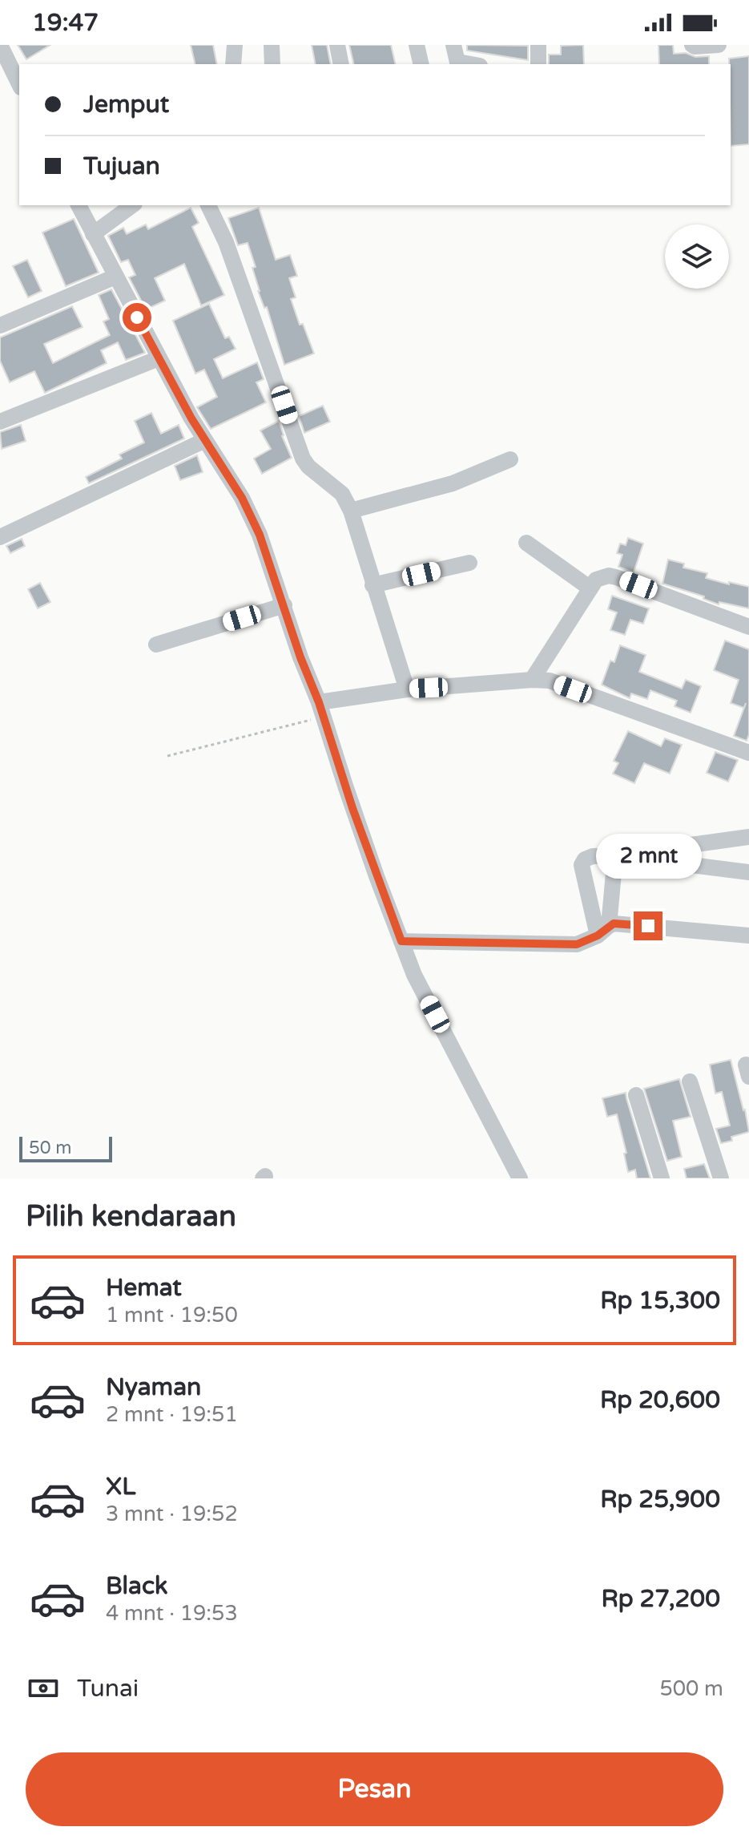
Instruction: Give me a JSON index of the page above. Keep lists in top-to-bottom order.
{
  "scale_bar": "50 m",
  "page": {
    "status": "19:47",
    "banner": ["Jemput", "Tujuan"],
    "bubble": "2 mnt",
    "scale": "50 m",
    "heading": "Pilih kendaraan",
    "list": [
      {
        "name": "Hemat",
        "note": "1 mnt · 19:50",
        "value": "Rp 15,300"
      },
      {
        "name": "Nyaman",
        "note": "2 mnt · 19:51",
        "value": "Rp 20,600"
      },
      {
        "name": "XL",
        "note": "3 mnt · 19:52",
        "value": "Rp 25,900"
      },
      {
        "name": "Black",
        "note": "4 mnt · 19:53",
        "value": "Rp 27,200"
      }
    ],
    "pay": ["Tunai", "500 m"],
    "buttons": "Pesan"
  }
}
